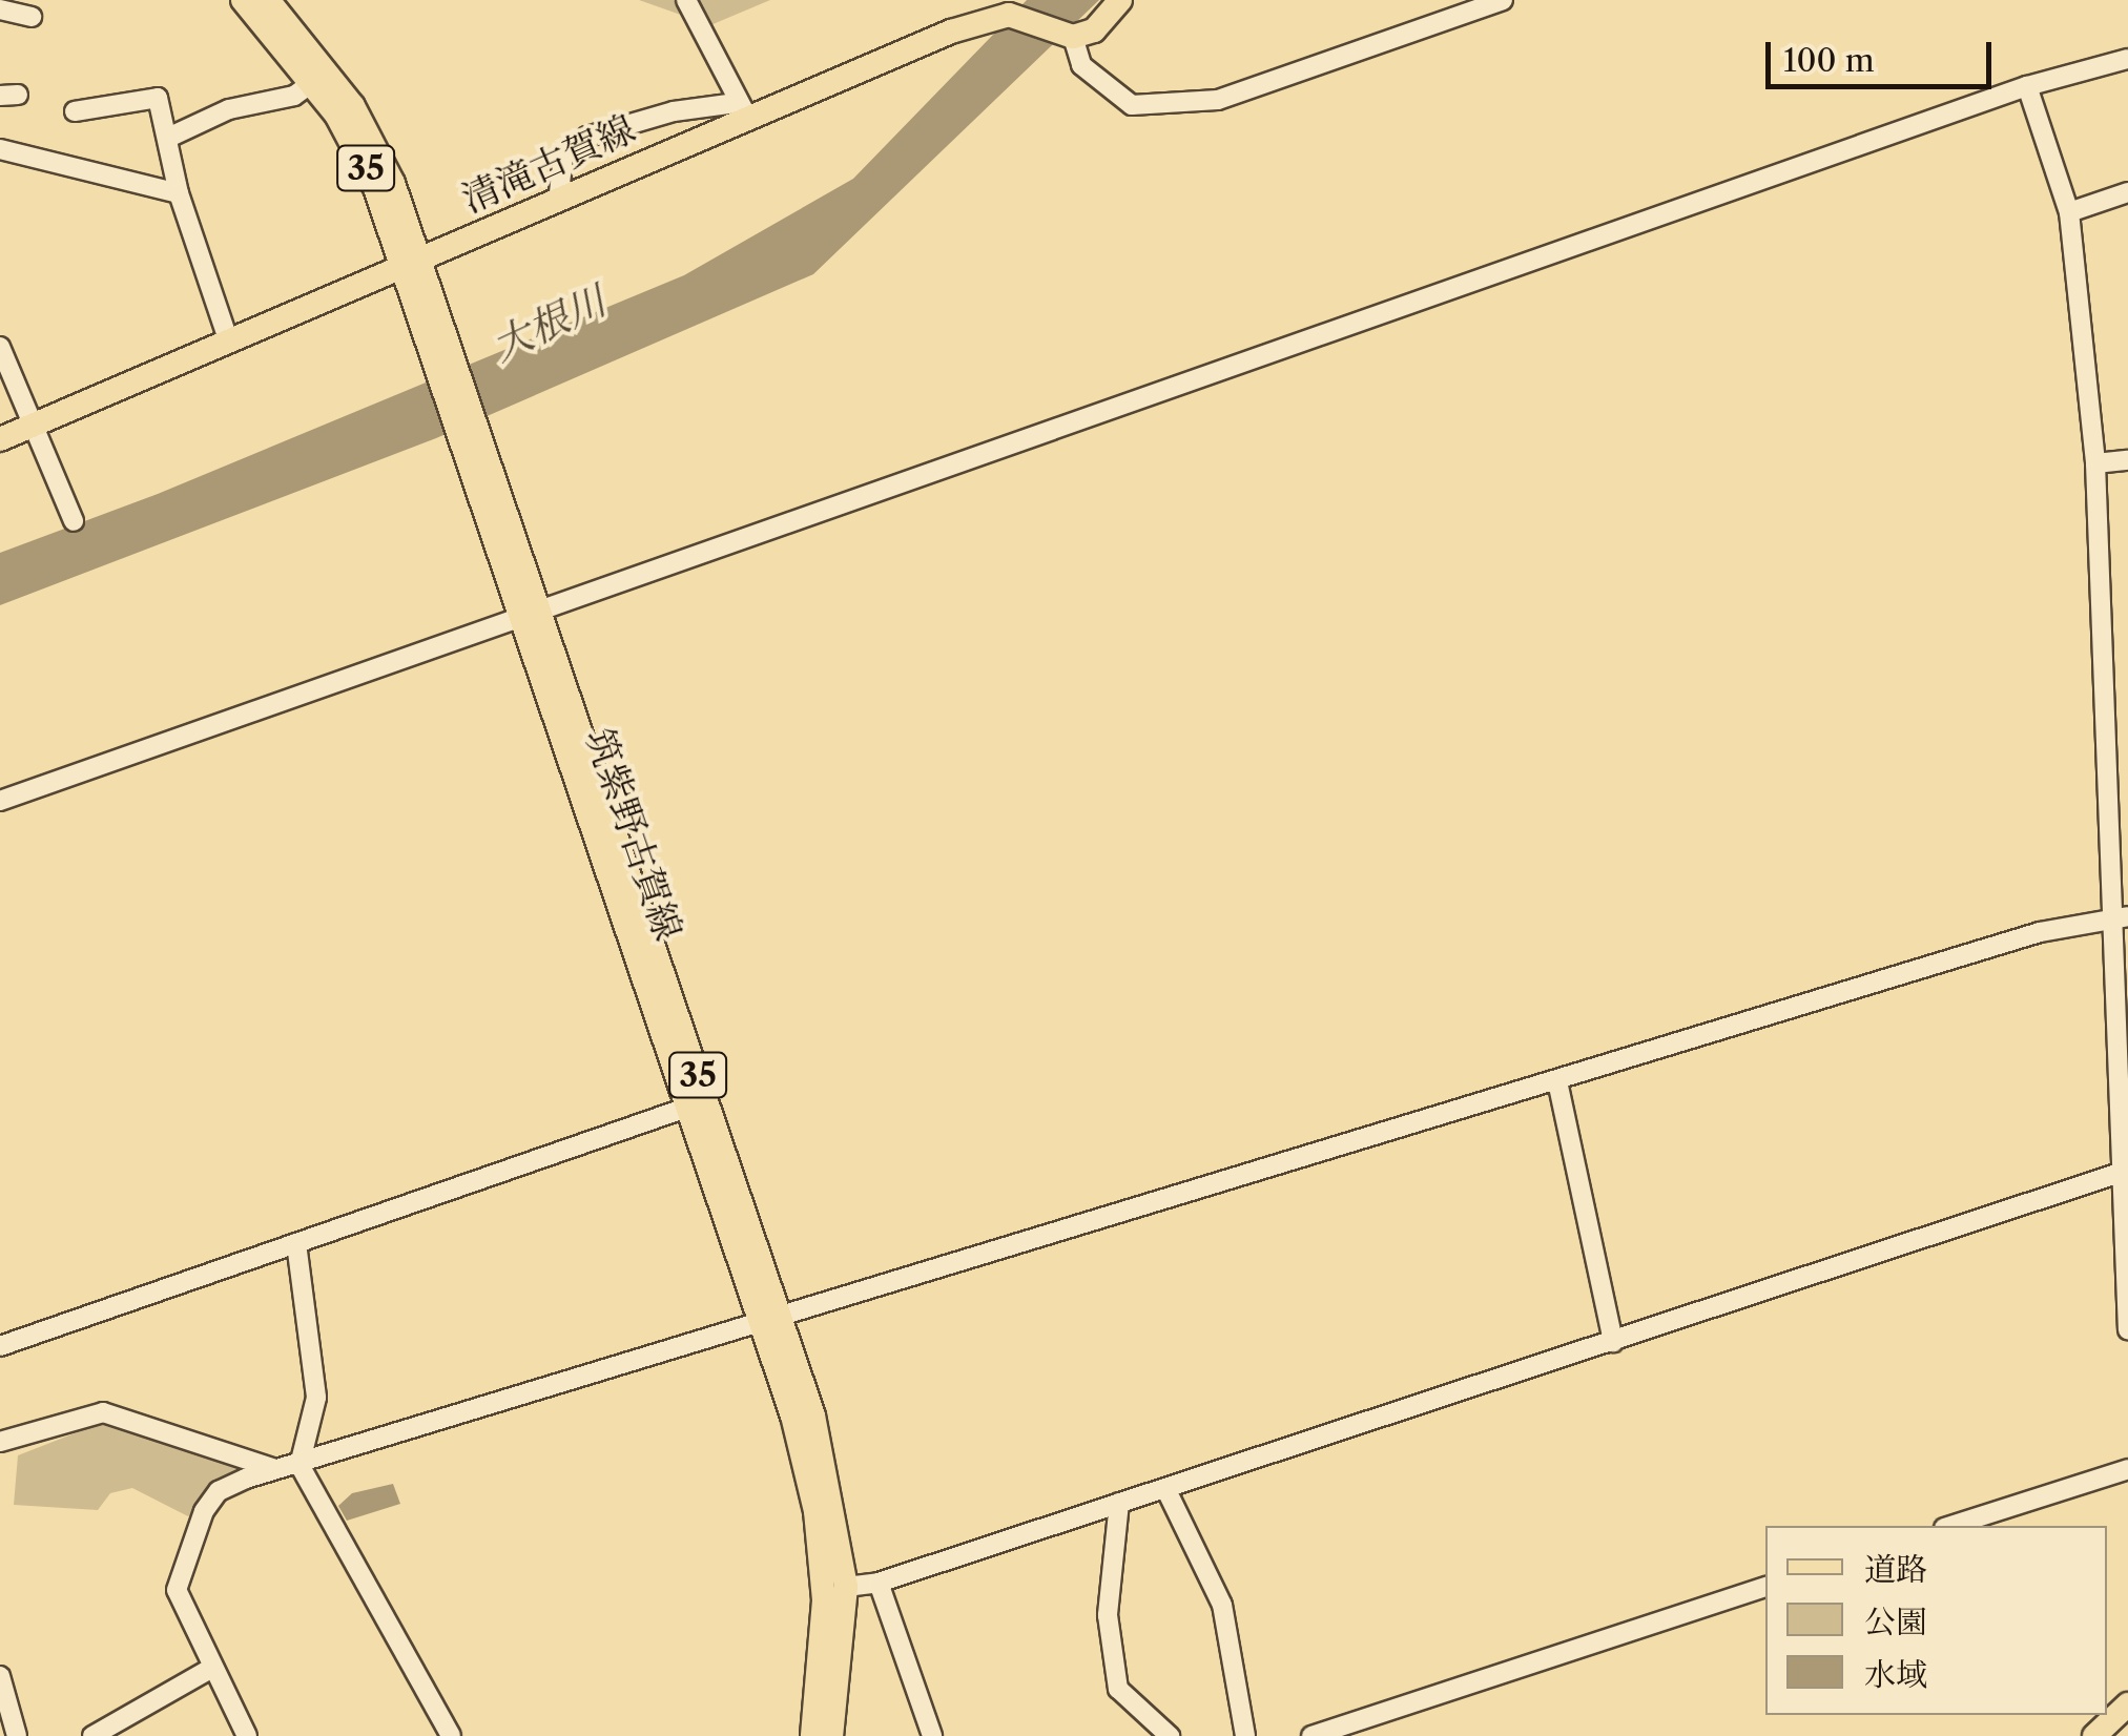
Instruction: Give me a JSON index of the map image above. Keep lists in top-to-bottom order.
{
  "streets": {
    "main road": ["清滝古賀線", "35", "筑紫野古賀線"]
  },
  "crossings": [
    ["清滝古賀線", "筑紫野古賀線"]
  ],
  "water": ["大根川"],
  "legend": ["道路", "公園", "水域"],
  "scale_bar": "100 m"
}
